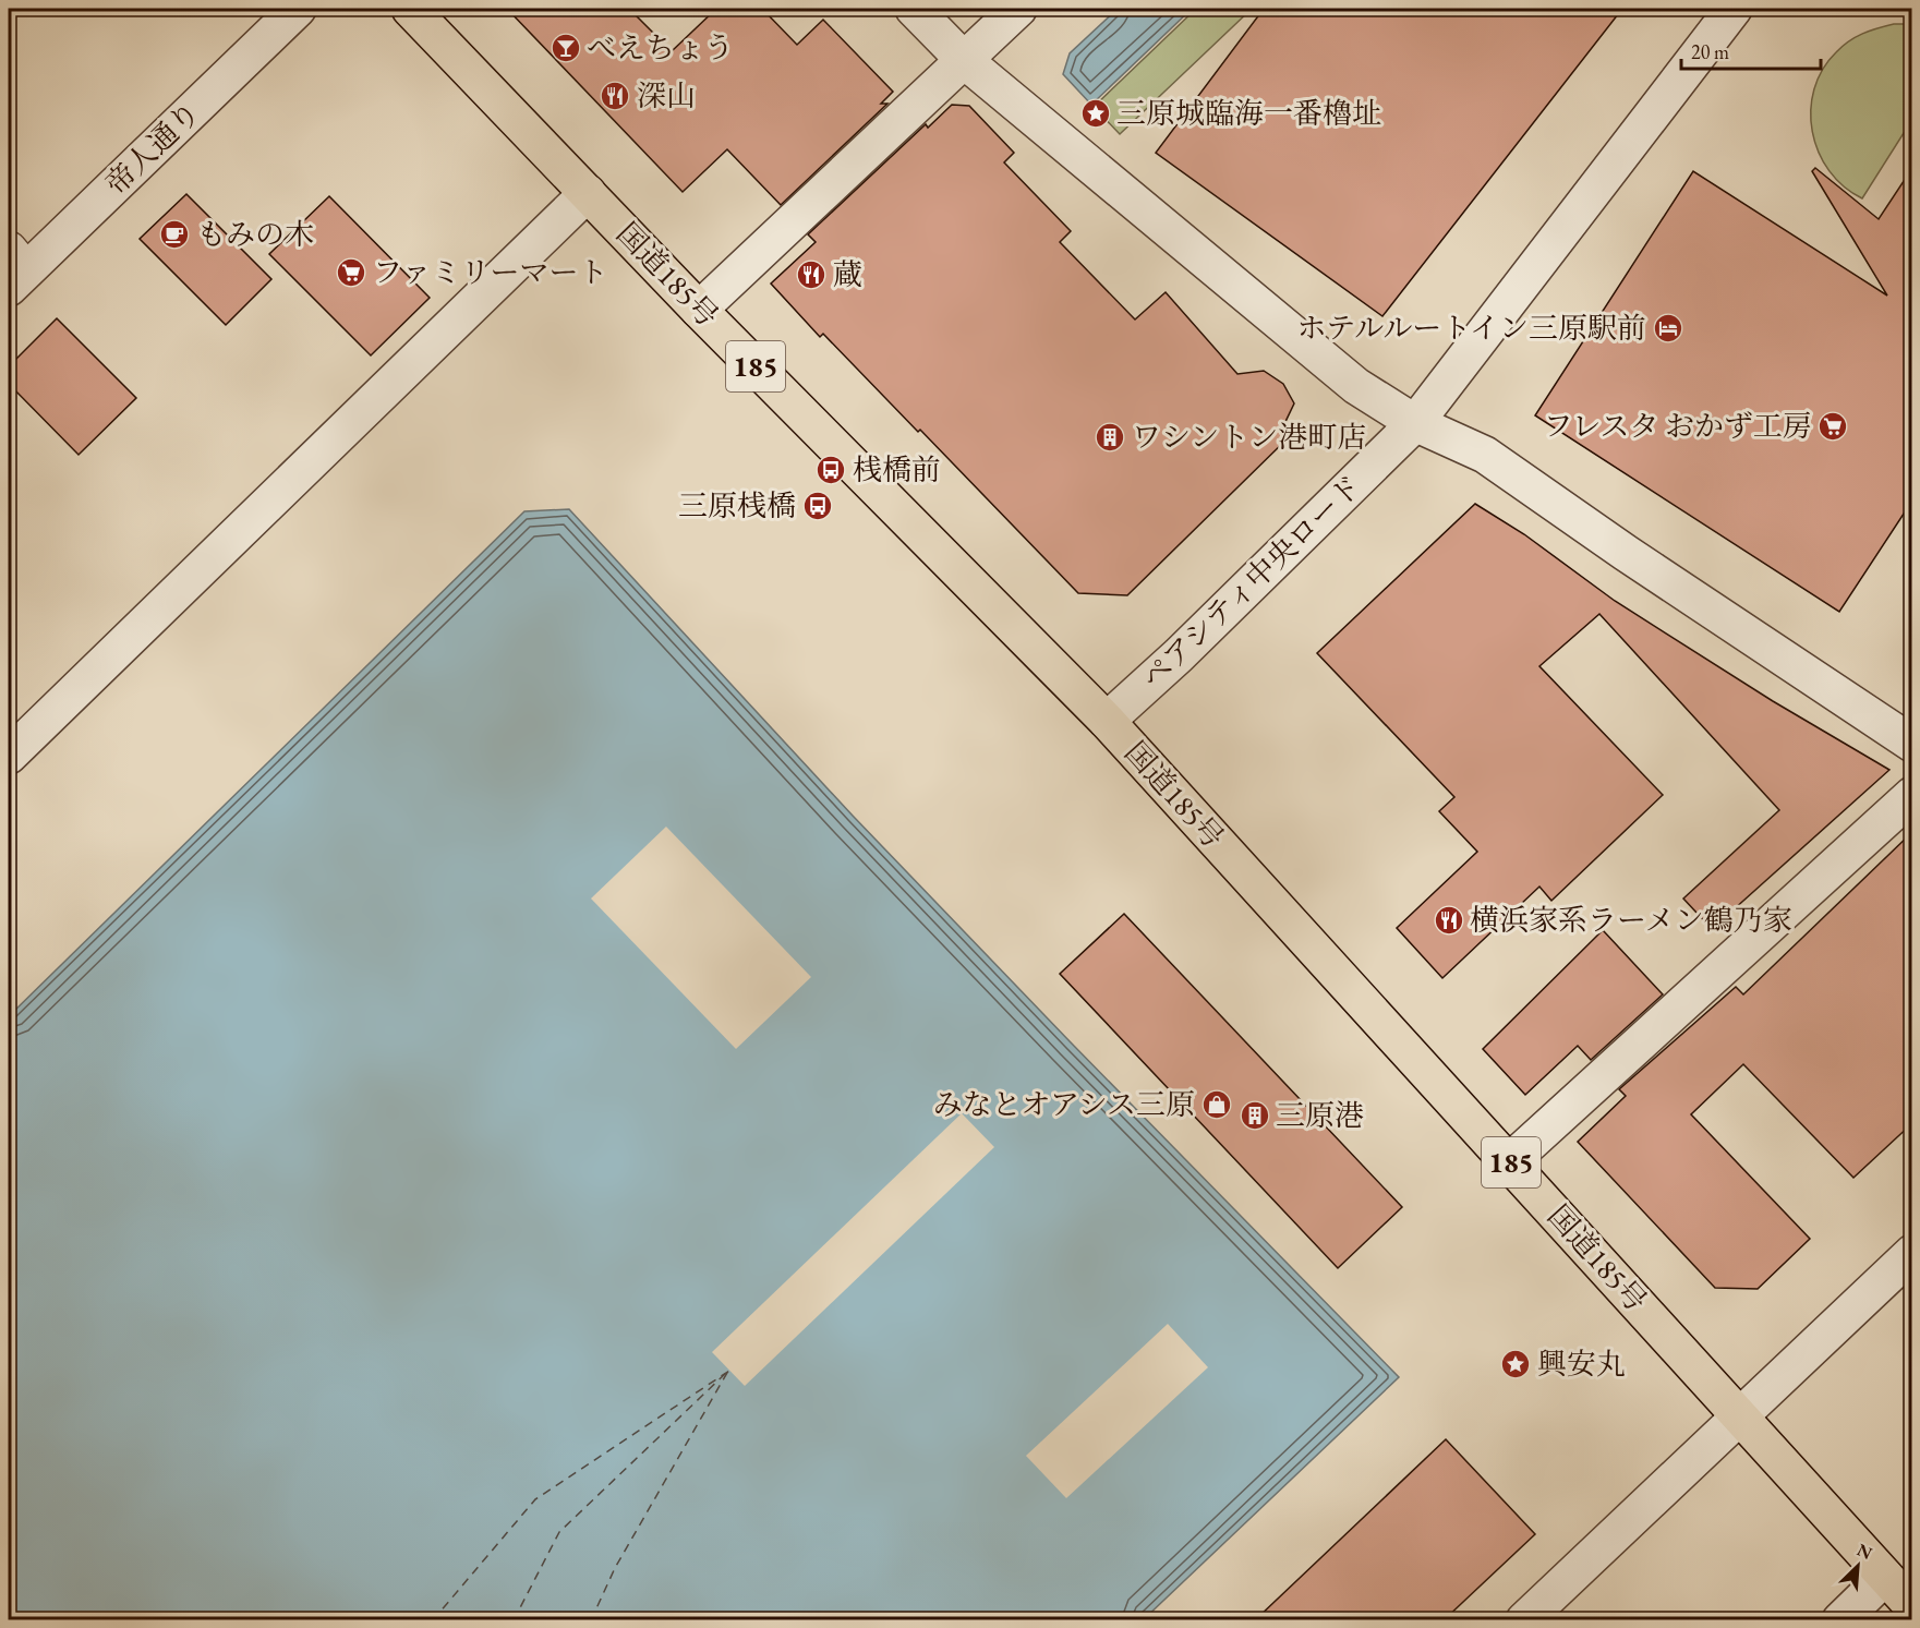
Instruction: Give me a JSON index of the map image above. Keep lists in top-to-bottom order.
{
  "streets": {
    "highway": ["国道185号", "185"],
    "street": ["帝人通り", "ペアシティ中央ロード"]
  },
  "crossings": [
    ["国道185号", "ペアシティ中央ロード"]
  ],
  "places": {
    "bar": ["べえちょう"],
    "restaurant": ["深山", "蔵", "横浜家系ラーメン鶴乃家"],
    "place": ["三原城臨海一番櫓址", "興安丸"],
    "cafe": ["もみの木"],
    "supermarket": ["ファミリーマート", "フレスタ おかず工房"],
    "hotel": ["ホテルルートイン三原駅前"],
    "building": ["ワシントン港町店", "三原港"],
    "bus stop": ["桟橋前", "三原桟橋"],
    "shop": ["みなとオアシス三原"]
  },
  "scale_bar": "20 m",
  "north": "top right"
}
